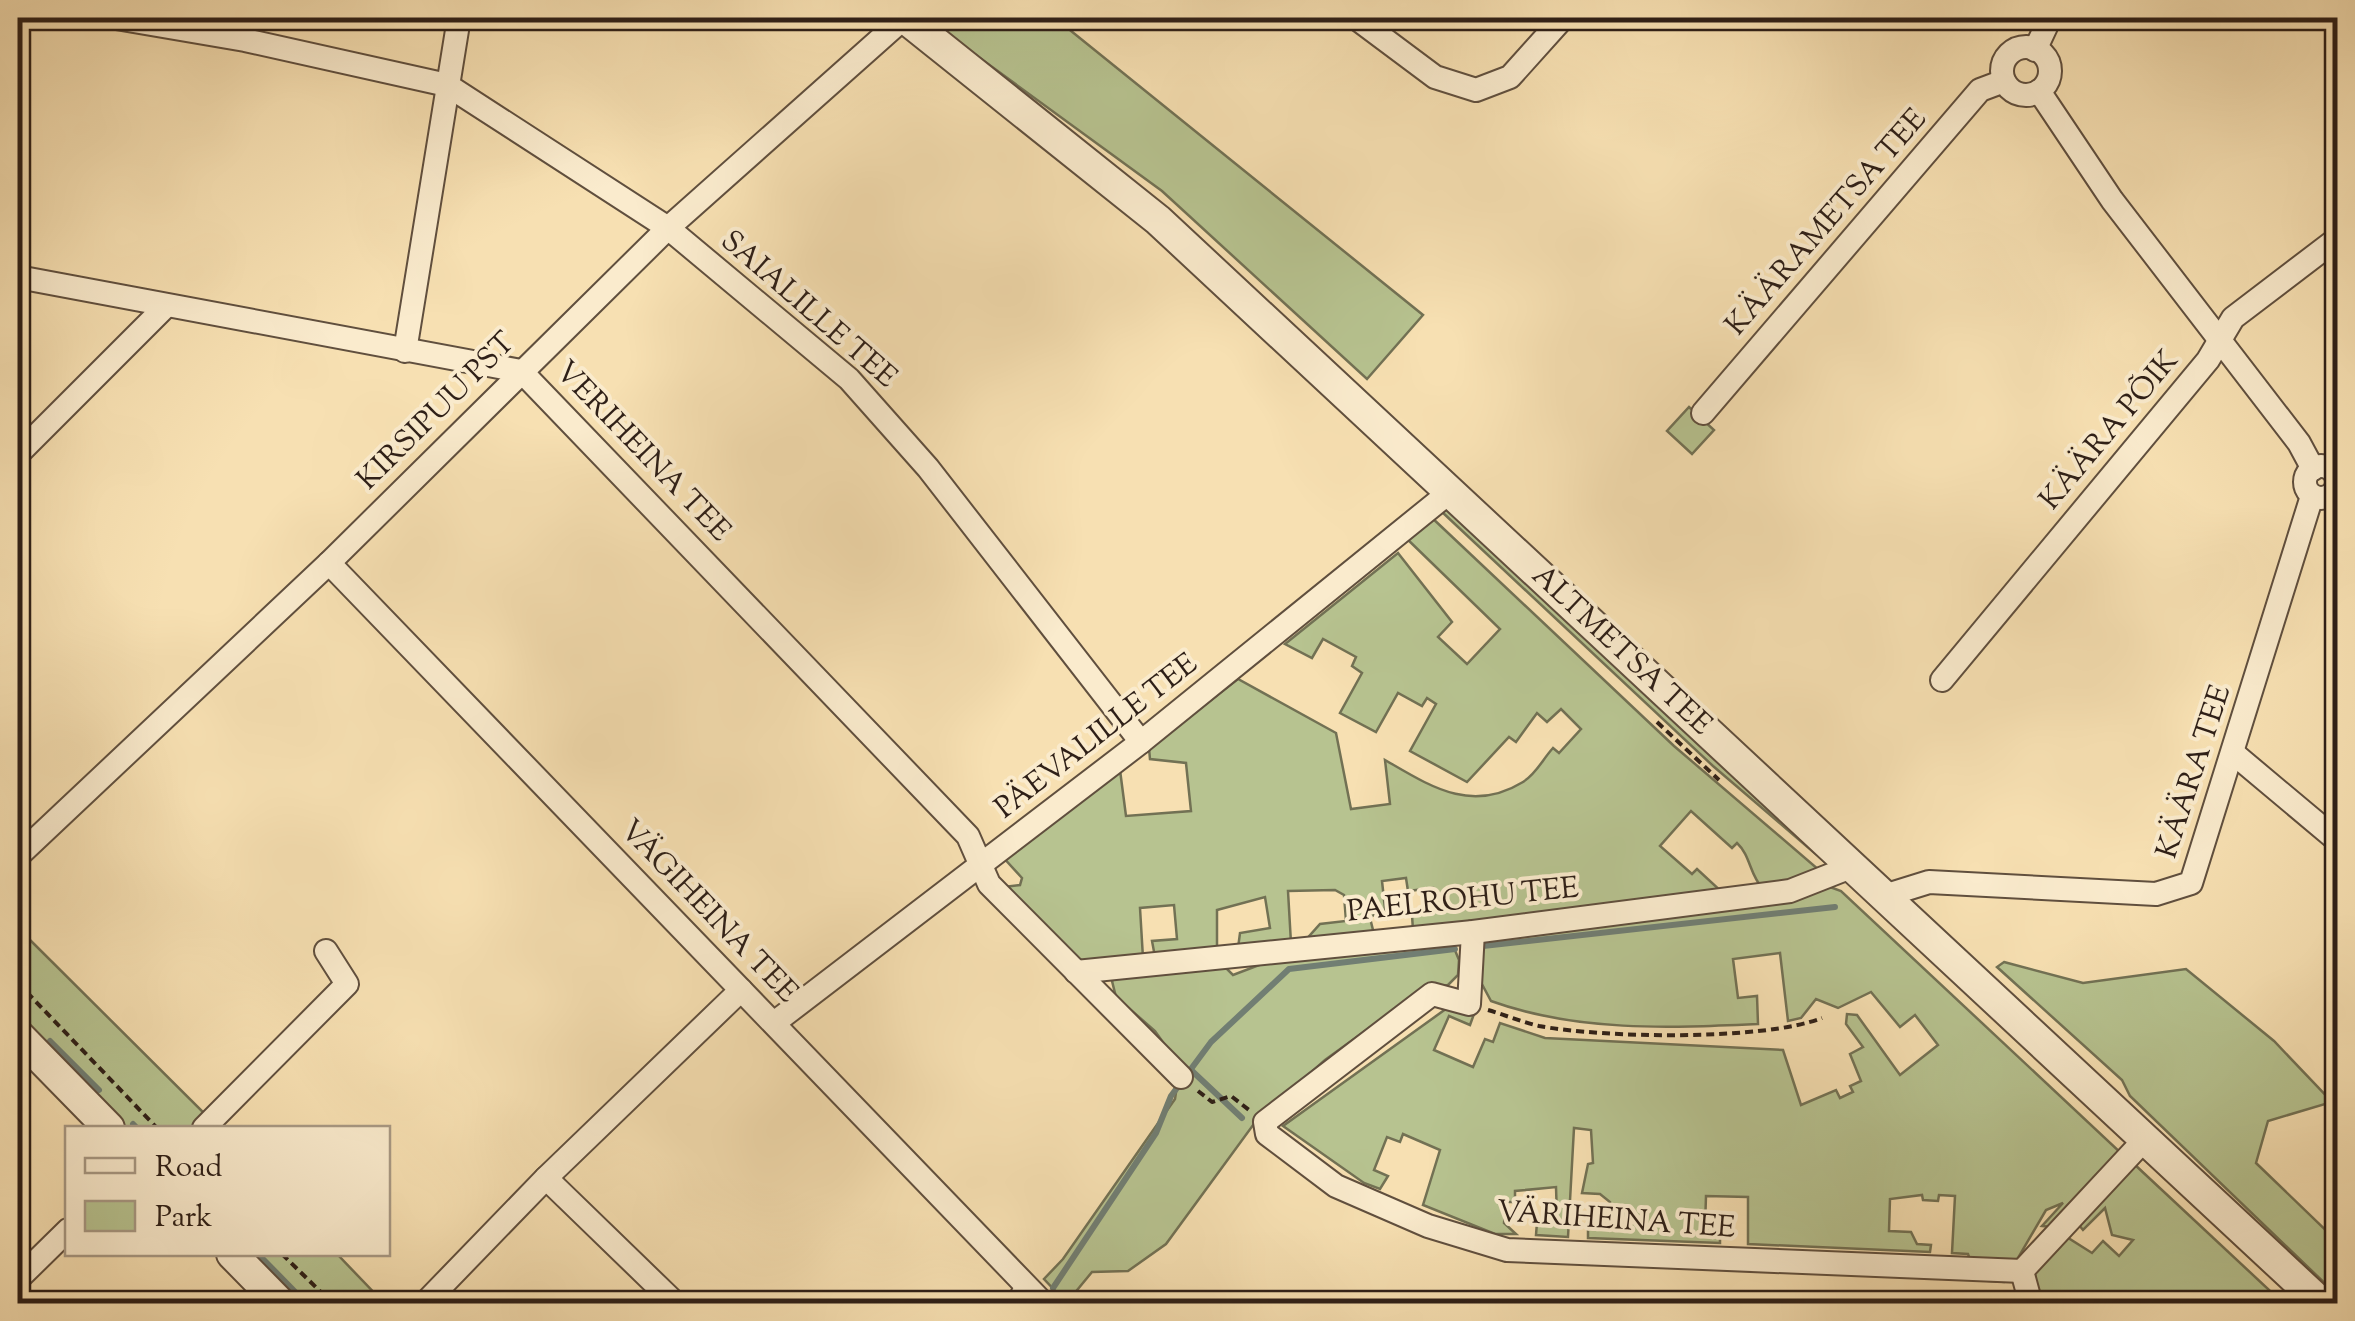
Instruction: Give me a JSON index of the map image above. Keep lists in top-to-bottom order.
{
  "streets": {
    "street": [
      "KÄÄRAMETSA TEE",
      "SAIALILLE TEE",
      "KIRSIPUU PST",
      "KÄÄRA PÕIK",
      "VERIHEINA TEE",
      "ALTMETSA TEE",
      "PÄEVALILLE TEE",
      "KÄÄRA TEE",
      "PAELROHU TEE",
      "VÄGIHEINA TEE",
      "VÄRIHEINA TEE"
    ]
  },
  "crossings": [
    ["SAIALILLE TEE", "KIRSIPUU PST"],
    ["SAIALILLE TEE", "PÄEVALILLE TEE"],
    ["KIRSIPUU PST", "VERIHEINA TEE"],
    ["KIRSIPUU PST", "ALTMETSA TEE"],
    ["KIRSIPUU PST", "VÄGIHEINA TEE"],
    ["VERIHEINA TEE", "PÄEVALILLE TEE"],
    ["ALTMETSA TEE", "PÄEVALILLE TEE"],
    ["ALTMETSA TEE", "KÄÄRA TEE"],
    ["ALTMETSA TEE", "PAELROHU TEE"],
    ["PÄEVALILLE TEE", "VÄGIHEINA TEE"]
  ],
  "legend": ["Road", "Park"]
}
